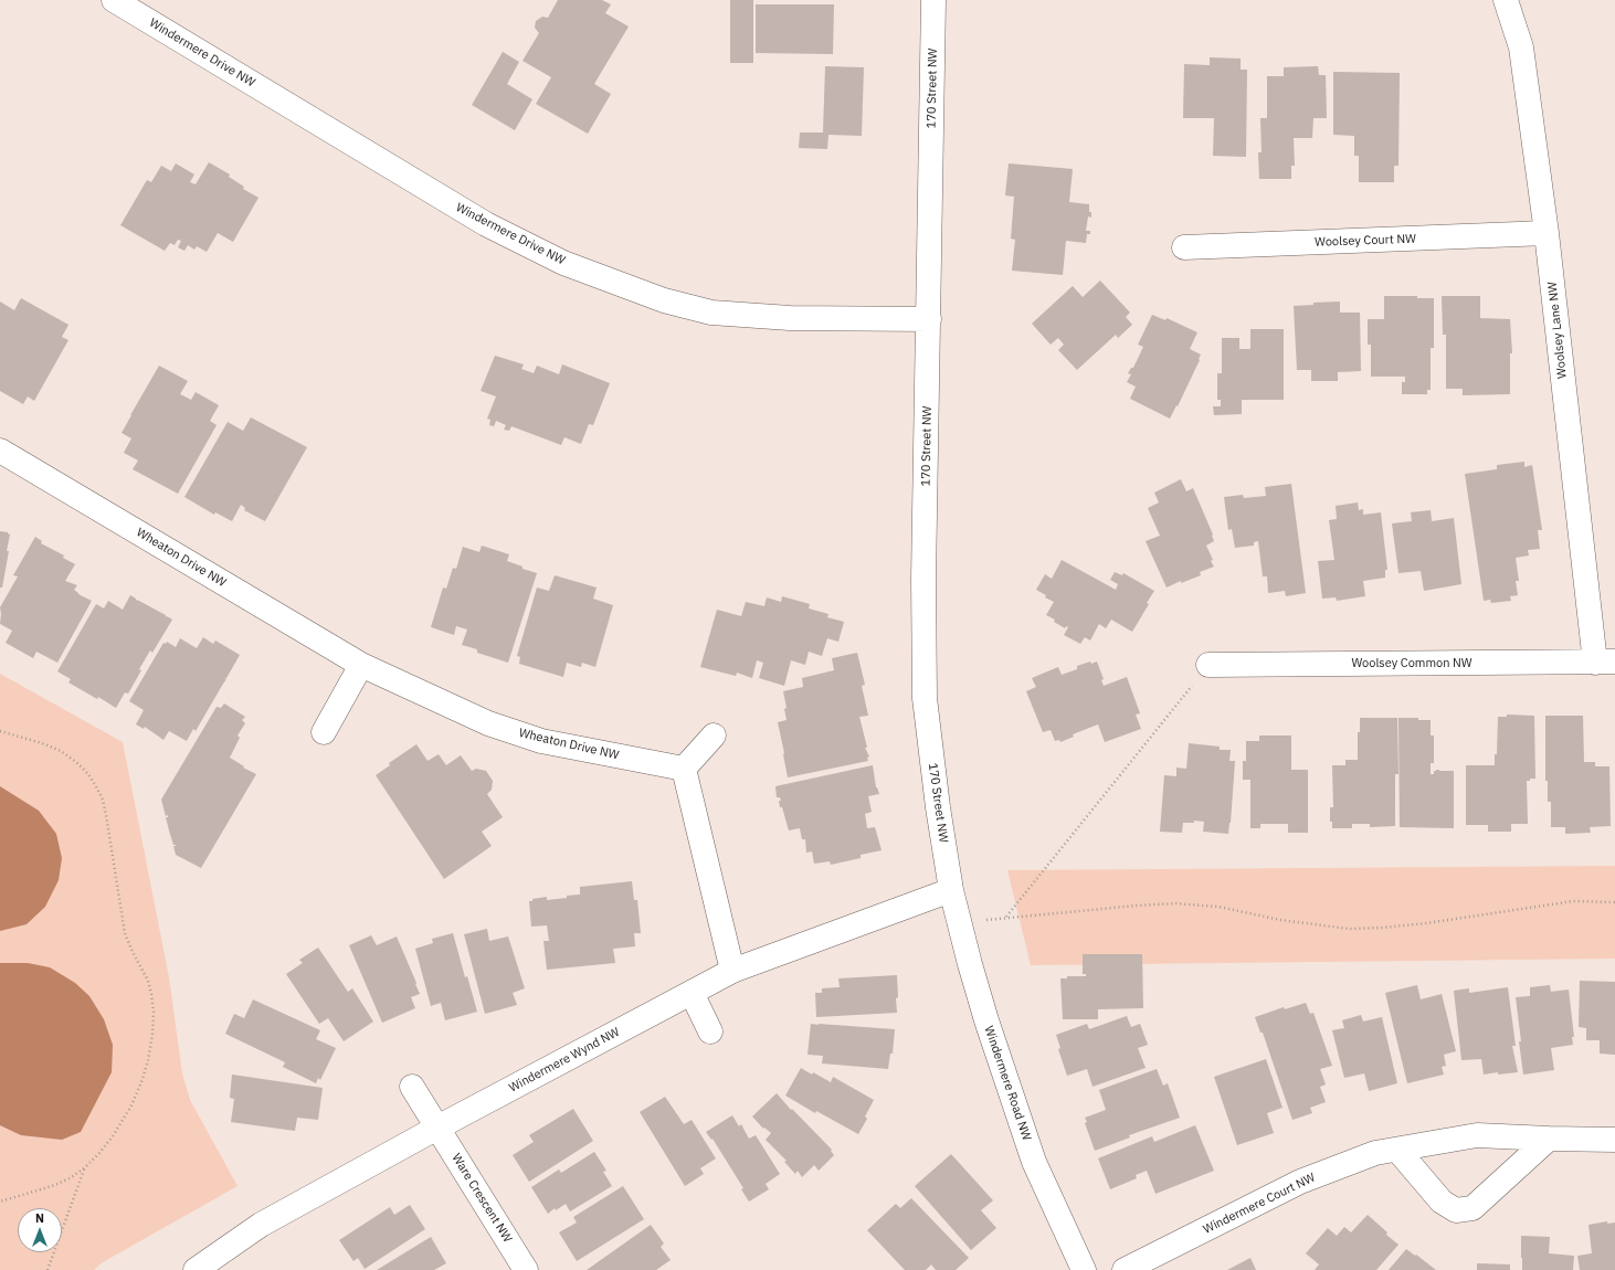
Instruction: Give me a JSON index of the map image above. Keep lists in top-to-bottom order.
{
  "streets": {
    "street": [
      "Windermere Drive NW",
      "170 Street NW",
      "Woolsey Court NW",
      "Woolsey Lane NW",
      "Wheaton Drive NW",
      "Woolsey Common NW",
      "Windermere Wynd NW",
      "Windermere Road NW",
      "Ware Crescent NW",
      "Windermere Court NW"
    ]
  },
  "crossings": [
    ["Windermere Drive NW", "170 Street NW"],
    ["170 Street NW", "Windermere Wynd NW"],
    ["170 Street NW", "Windermere Road NW"],
    ["Woolsey Court NW", "Woolsey Lane NW"],
    ["Woolsey Lane NW", "Woolsey Common NW"],
    ["Windermere Wynd NW", "Windermere Road NW"],
    ["Windermere Wynd NW", "Ware Crescent NW"]
  ],
  "north": "top"
}
